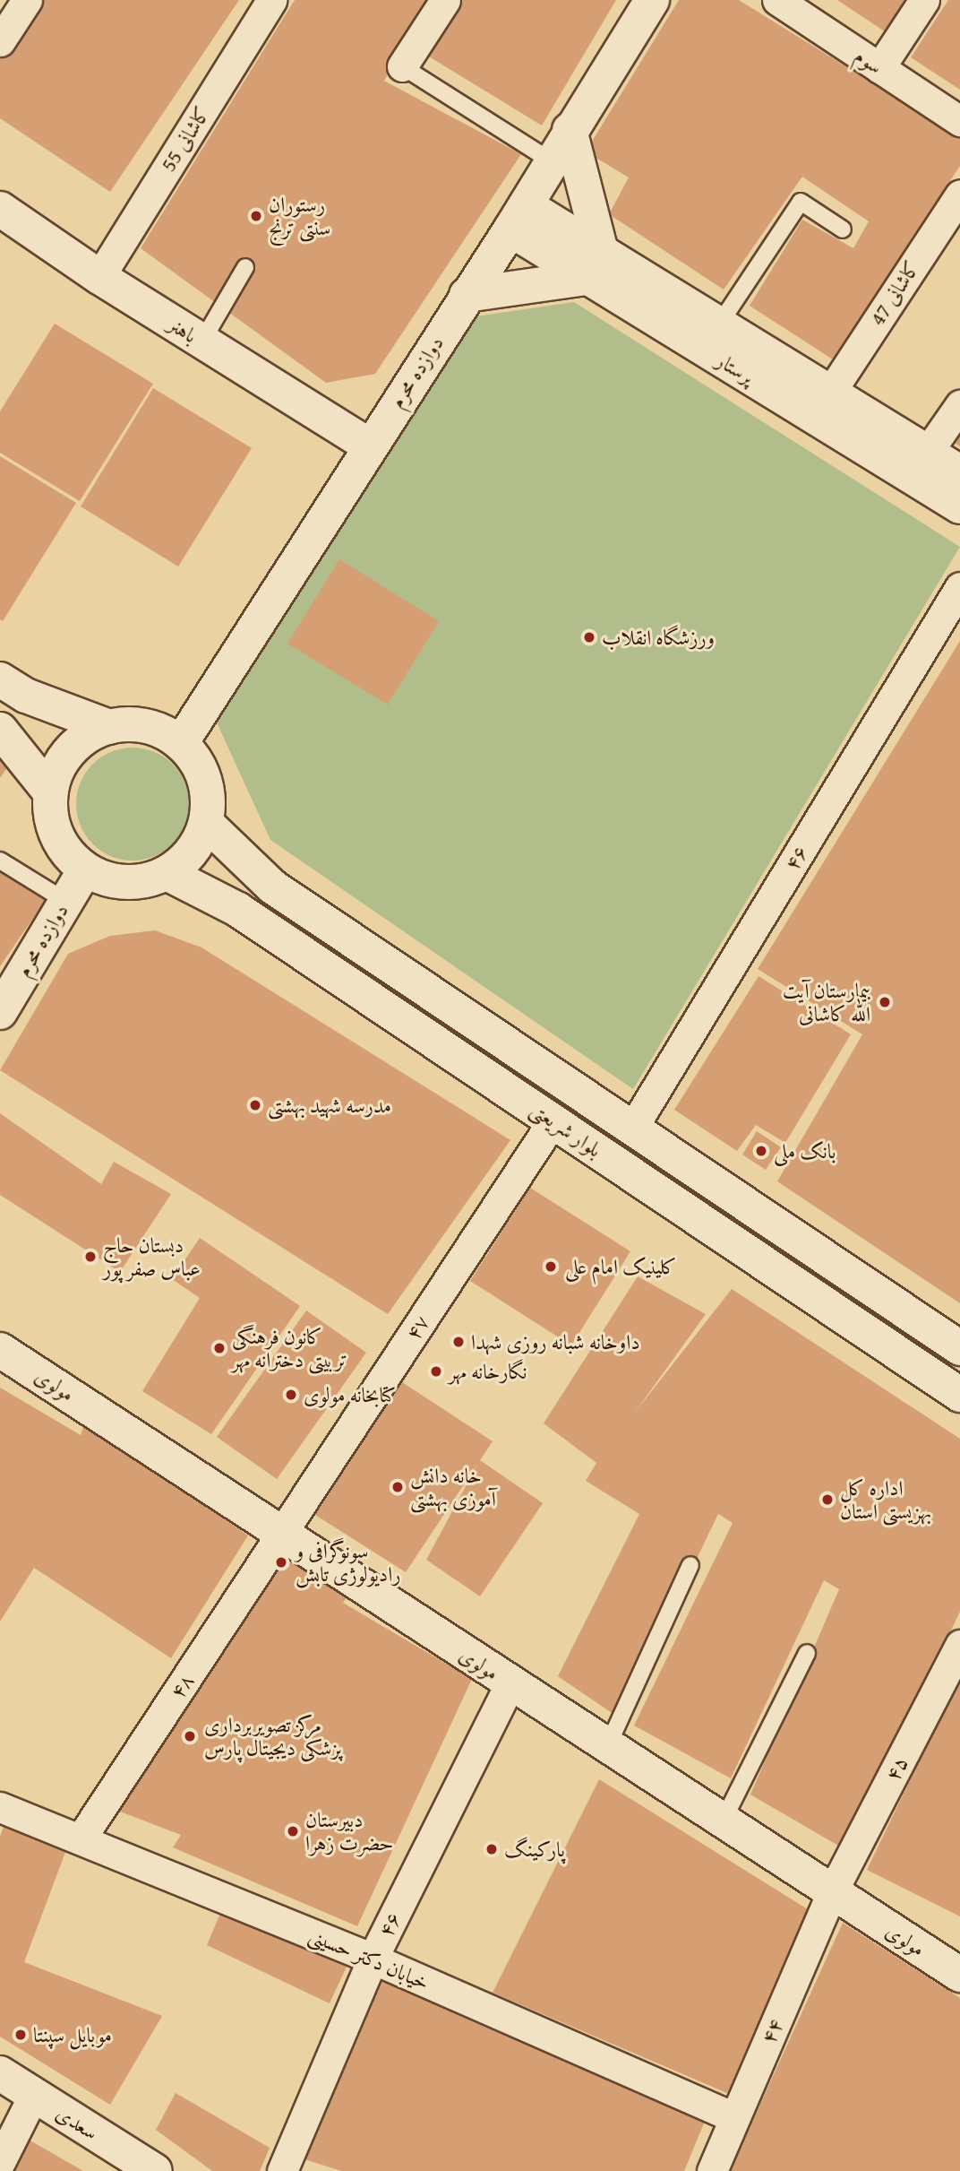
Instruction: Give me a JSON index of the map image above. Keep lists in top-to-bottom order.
{
  "streets": {
    "main road": [
      "باهنر",
      "پرستار",
      "دوازده محرم",
      "بلوار شریعتی",
      "مولوی",
      "سعدی"
    ],
    "street": [
      "سوم",
      "کاشانی 55",
      "کاشانی 47",
      "۴۶",
      "۴۷",
      "۴۸",
      "۴۵",
      "خیابان دکتر حسینی",
      "۴۴"
    ]
  },
  "crossings": [
    ["کاشانی 55", "باهنر"],
    ["کاشانی 47", "پرستار"],
    ["باهنر", "دوازده محرم"],
    ["پرستار", "دوازده محرم"],
    ["دوازده محرم", "بلوار شریعتی"],
    ["۴۶", "بلوار شریعتی"],
    ["۴۶", "مولوی"],
    ["۴۶", "خیابان دکتر حسینی"],
    ["بلوار شریعتی", "۴۷"],
    ["۴۷", "مولوی"],
    ["۴۷", "۴۸"],
    ["مولوی", "۴۸"],
    ["مولوی", "۴۵"],
    ["مولوی", "۴۴"],
    ["۴۸", "خیابان دکتر حسینی"],
    ["۴۵", "۴۴"],
    ["خیابان دکتر حسینی", "۴۴"]
  ],
  "places": [
    "رستوران سنتی ترنج",
    "ورزشگاه انقلاب",
    "بیمارستان آیت الله کاشانی",
    "مدرسه شهید بهشتی",
    "بانک ملی",
    "دبستان حاج عباس صفر پور",
    "کلینیک امام علی",
    "داوخانه شبانه روزی شهدا",
    "کانون فرهنگی تربیتی دخترانه مهر",
    "نگارخانه مهر",
    "کتابخانه مولوی",
    "خانه دانش آموزی بهشتی",
    "اداره کل بهزیستی استان",
    "سونوگرافی و رادیولوژی تابش",
    "مرکز تصویربرداری پزشکی دیجیتال پارس",
    "دبیرستان حضرت زهرا",
    "پارکینگ",
    "موبایل سپنتا"
  ]
}
